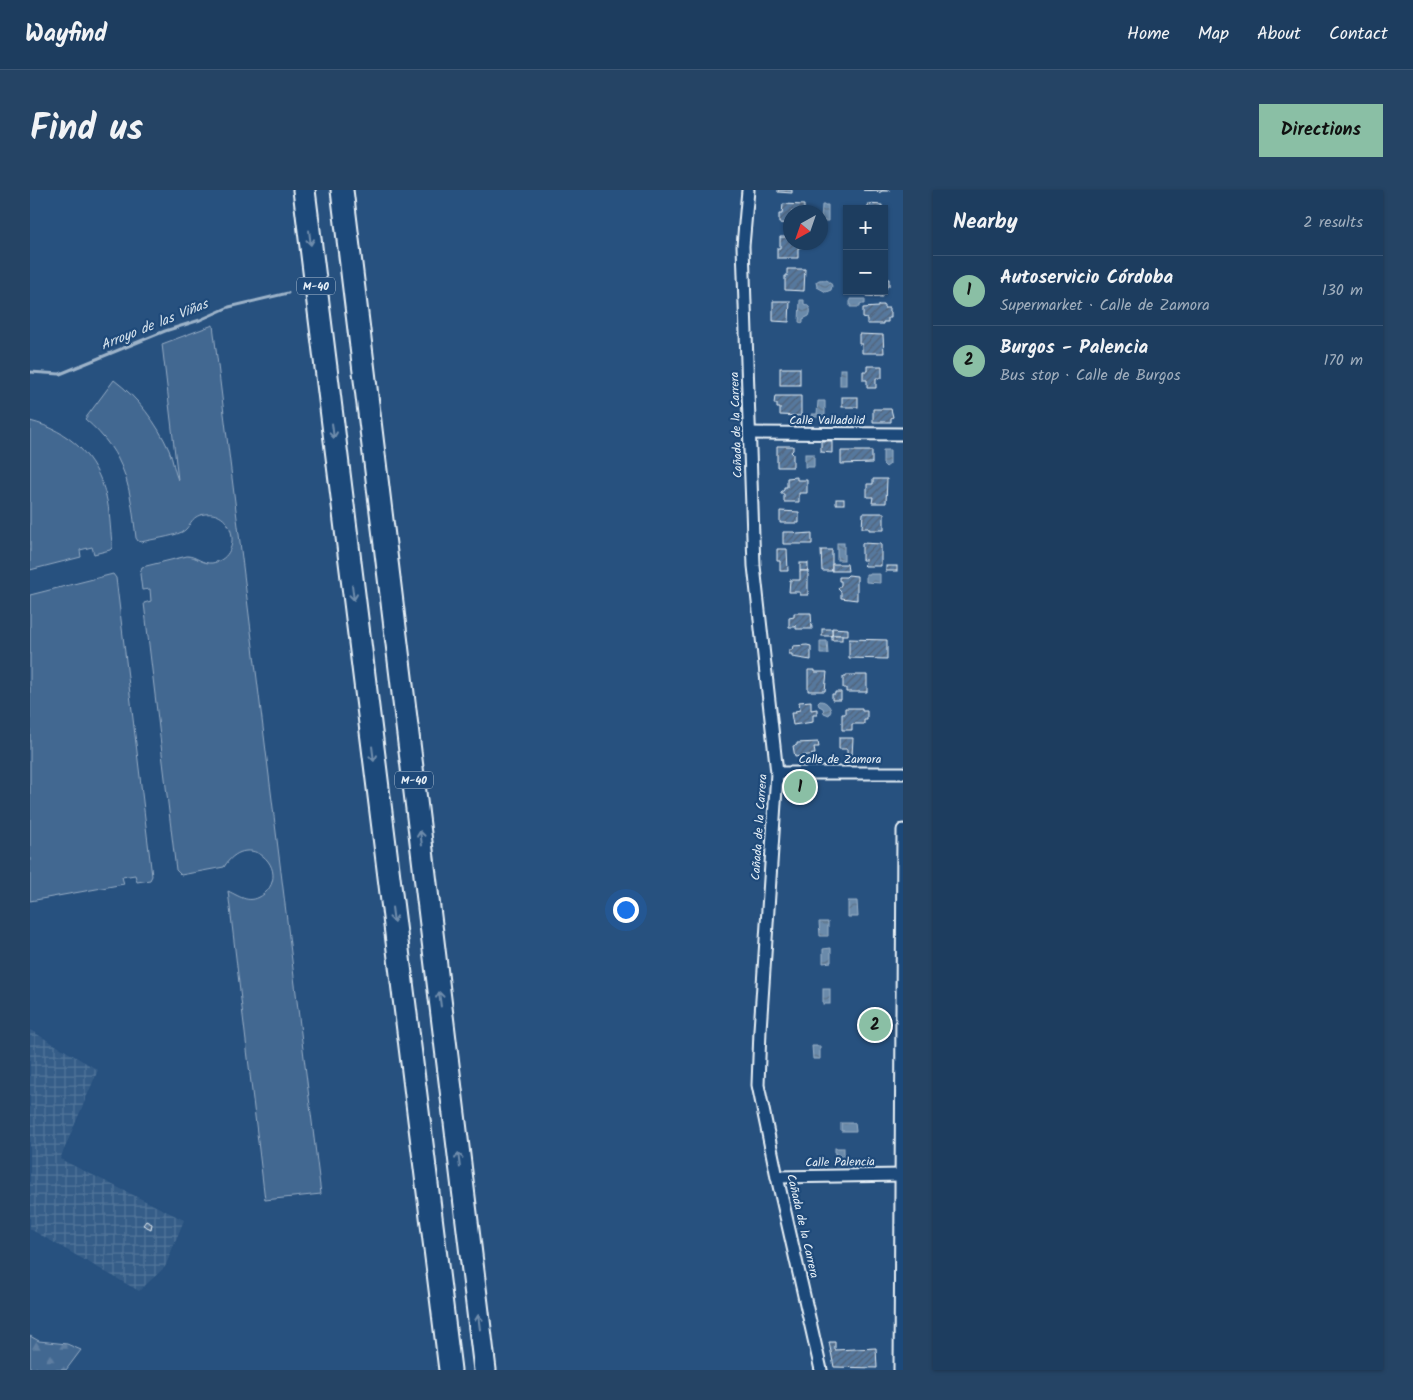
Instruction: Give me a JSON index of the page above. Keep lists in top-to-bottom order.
{
  "streets": {
    "highway": ["M-40"],
    "street": [
      "Calle Valladolid",
      "Cañada de la Carrera",
      "Calle de Zamora",
      "Calle Palencia"
    ]
  },
  "crossings": [
    ["Calle Valladolid", "Cañada de la Carrera"],
    ["Cañada de la Carrera", "Calle de Zamora"],
    ["Cañada de la Carrera", "Calle Palencia"]
  ],
  "water": ["Arroyo de las Viñas"],
  "north": "bottom left",
  "page": {
    "header": "Wayfind",
    "nav": [
      "Home",
      "Map",
      "About",
      "Contact"
    ],
    "title": "Find us",
    "buttons": "Directions",
    "heading": ["Nearby", "2 results"],
    "map_buttons": ["+", "−"],
    "list": [
      {
        "mark": "1",
        "name": "Autoservicio Córdoba",
        "note": "Supermarket · Calle de Zamora",
        "value": "130 m"
      },
      {
        "mark": "2",
        "name": "Burgos - Palencia",
        "note": "Bus stop · Calle de Burgos",
        "value": "170 m"
      }
    ],
    "pins": ["1", "2"]
  }
}
